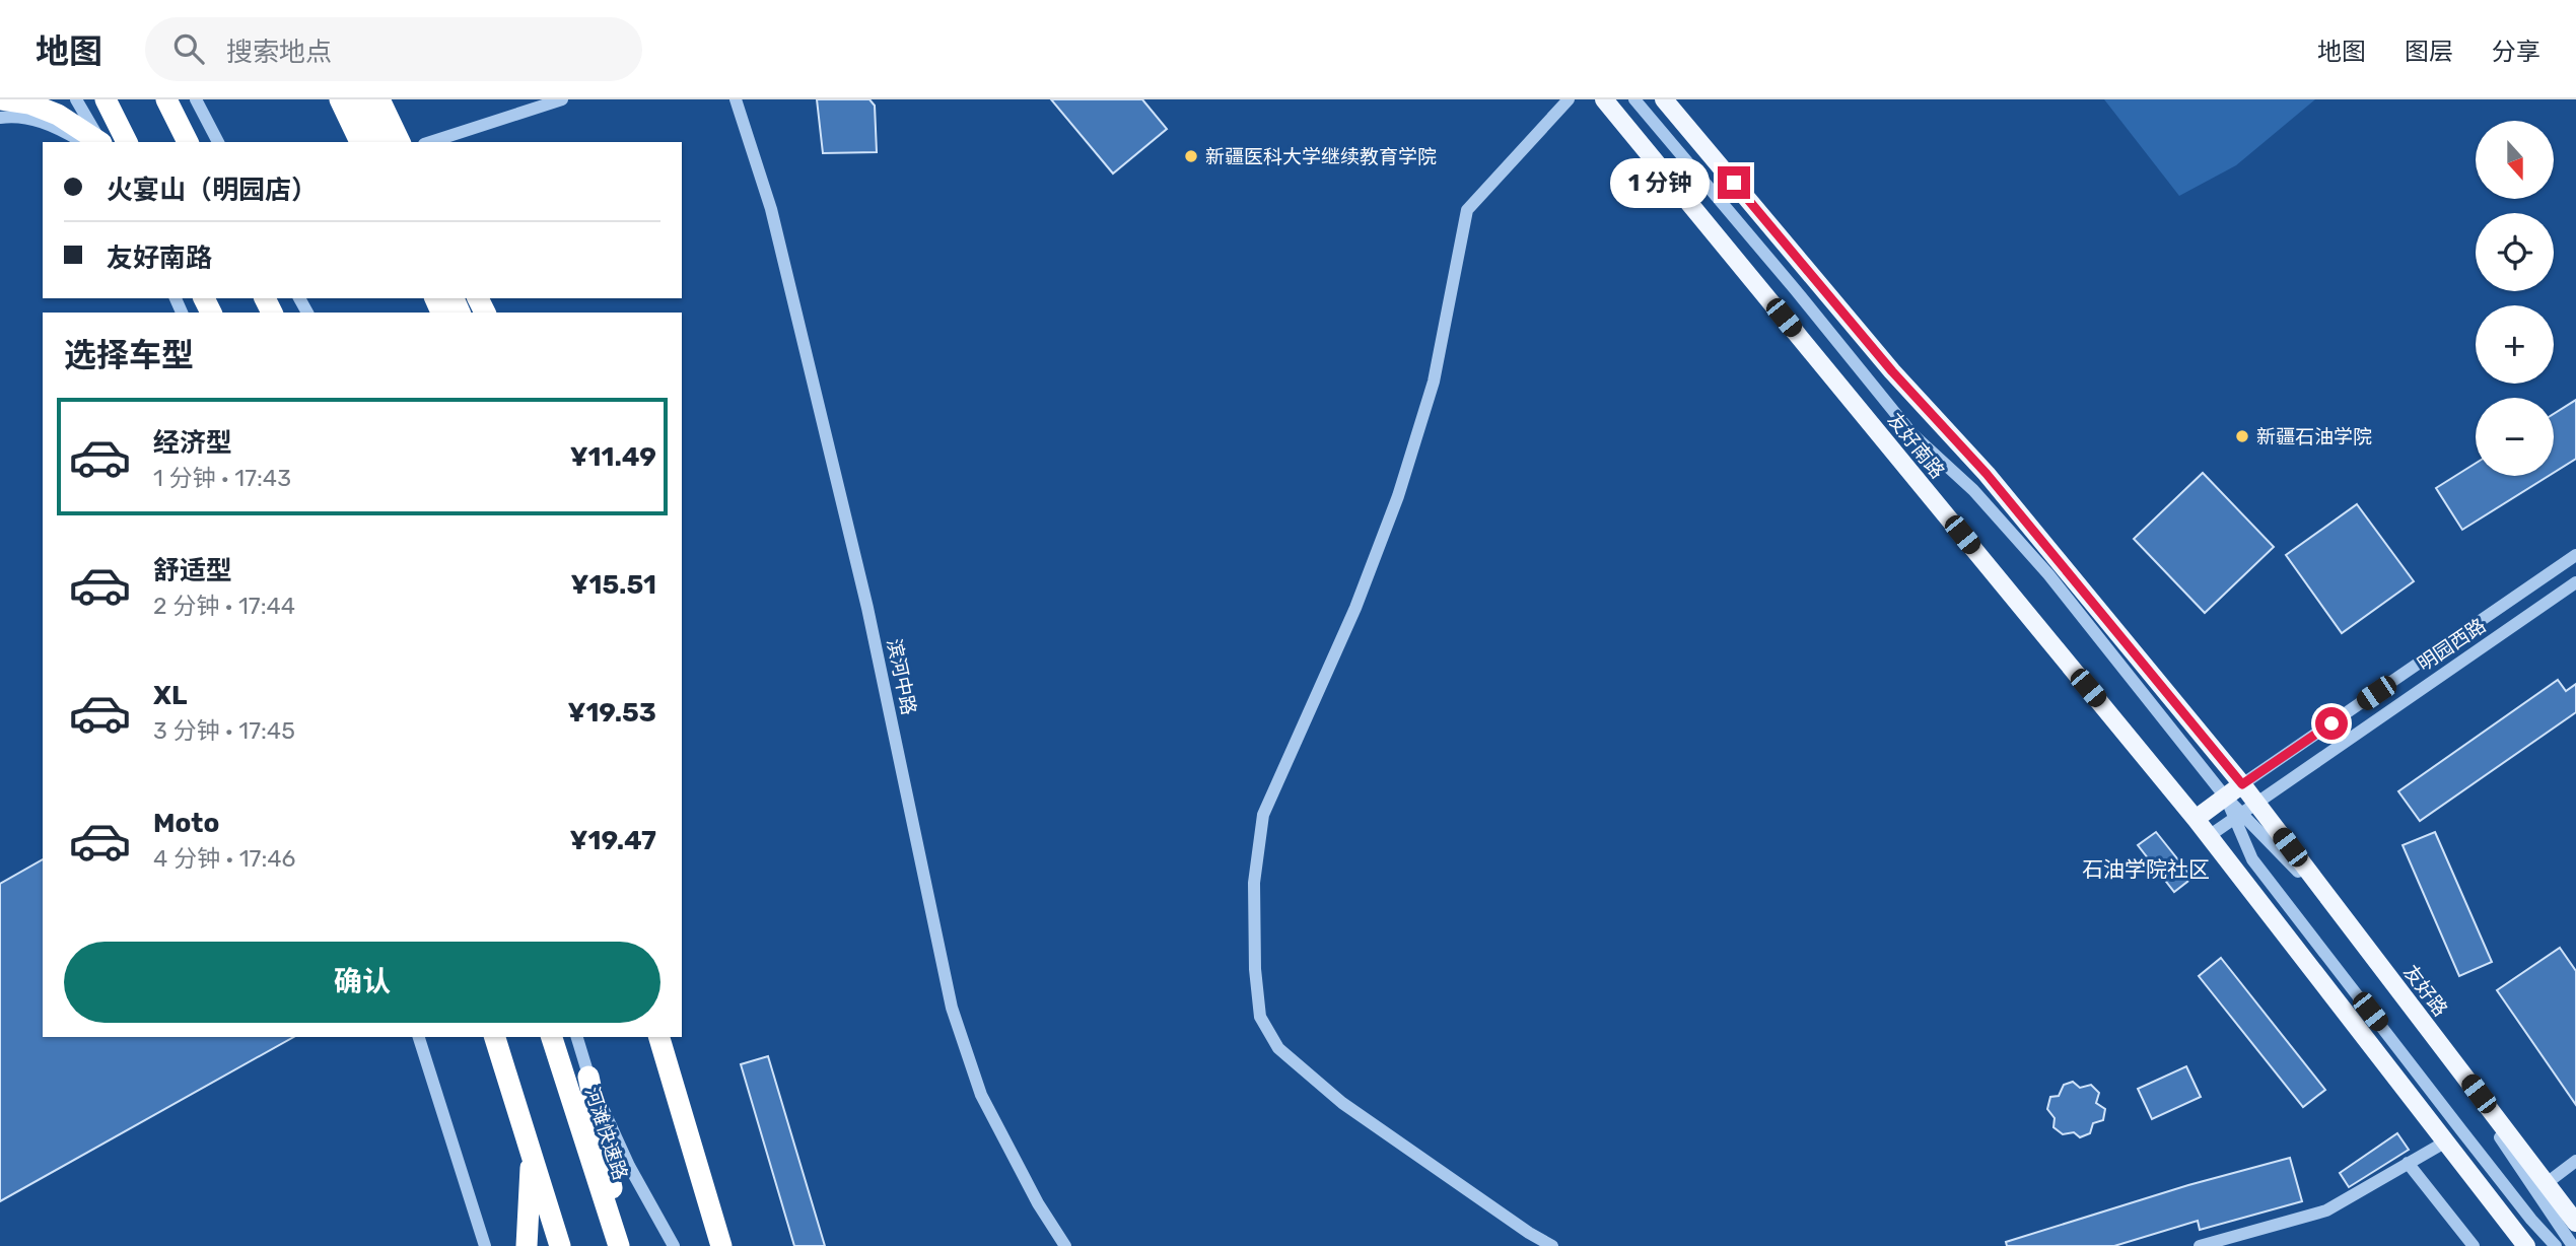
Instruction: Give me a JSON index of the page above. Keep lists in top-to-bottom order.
{
  "streets": {
    "highway": ["河滩快速路"],
    "main road": ["友好南路", "友好路"],
    "street": ["明园西路", "滨河中路"]
  },
  "crossings": [
    ["友好南路", "明园西路"],
    ["友好南路", "友好路"],
    ["明园西路", "友好路"]
  ],
  "districts": ["石油学院社区"],
  "places": ["新疆医科大学继续教育学院", "新疆石油学院"],
  "north": "bottom",
  "page": {
    "header": "地图",
    "search": "搜索地点",
    "nav": ["地图", "图层", "分享"],
    "map_buttons": ["+", "−"],
    "banner": ["火宴山（明园店）", "友好南路"],
    "bubble": "1 分钟",
    "heading": "选择车型",
    "list": [
      {
        "name": "经济型",
        "note": "1 分钟 · 17:43",
        "value": "¥11.49"
      },
      {
        "name": "舒适型",
        "note": "2 分钟 · 17:44",
        "value": "¥15.51"
      },
      {
        "name": "XL",
        "note": "3 分钟 · 17:45",
        "value": "¥19.53"
      },
      {
        "name": "Moto",
        "note": "4 分钟 · 17:46",
        "value": "¥19.47"
      }
    ],
    "buttons": "确认"
  }
}
